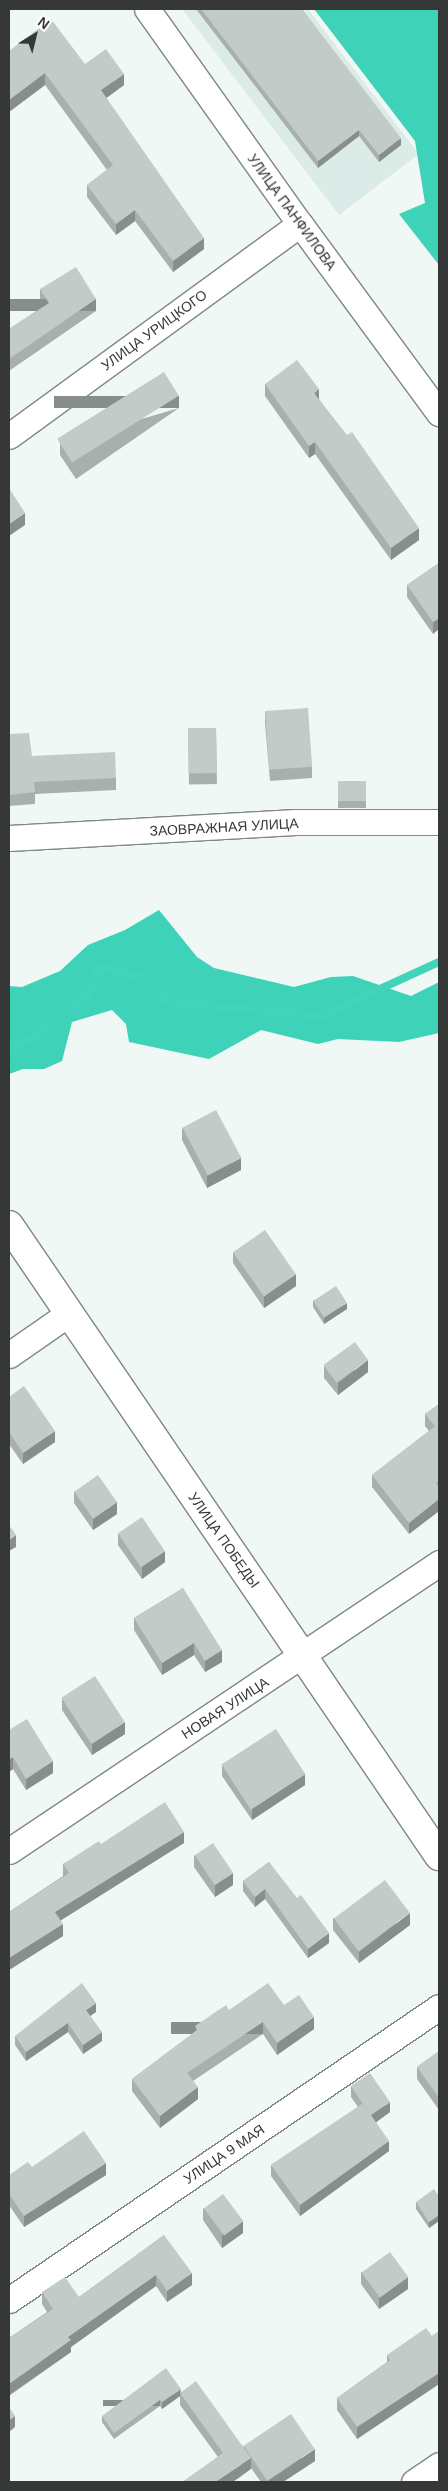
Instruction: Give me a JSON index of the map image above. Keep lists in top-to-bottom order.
{
  "streets": {
    "street": [
      "УЛИЦА ПАНФИЛОВА",
      "УЛИЦА УРИЦКОГО",
      "ЗАОВРАЖНАЯ УЛИЦА",
      "УЛИЦА ПОБЕДЫ",
      "НОВАЯ УЛИЦА",
      "УЛИЦА 9 МАЯ"
    ]
  },
  "crossings": [
    ["УЛИЦА ПАНФИЛОВА", "УЛИЦА УРИЦКОГО"],
    ["УЛИЦА ПОБЕДЫ", "НОВАЯ УЛИЦА"]
  ],
  "north": "top right"
}
